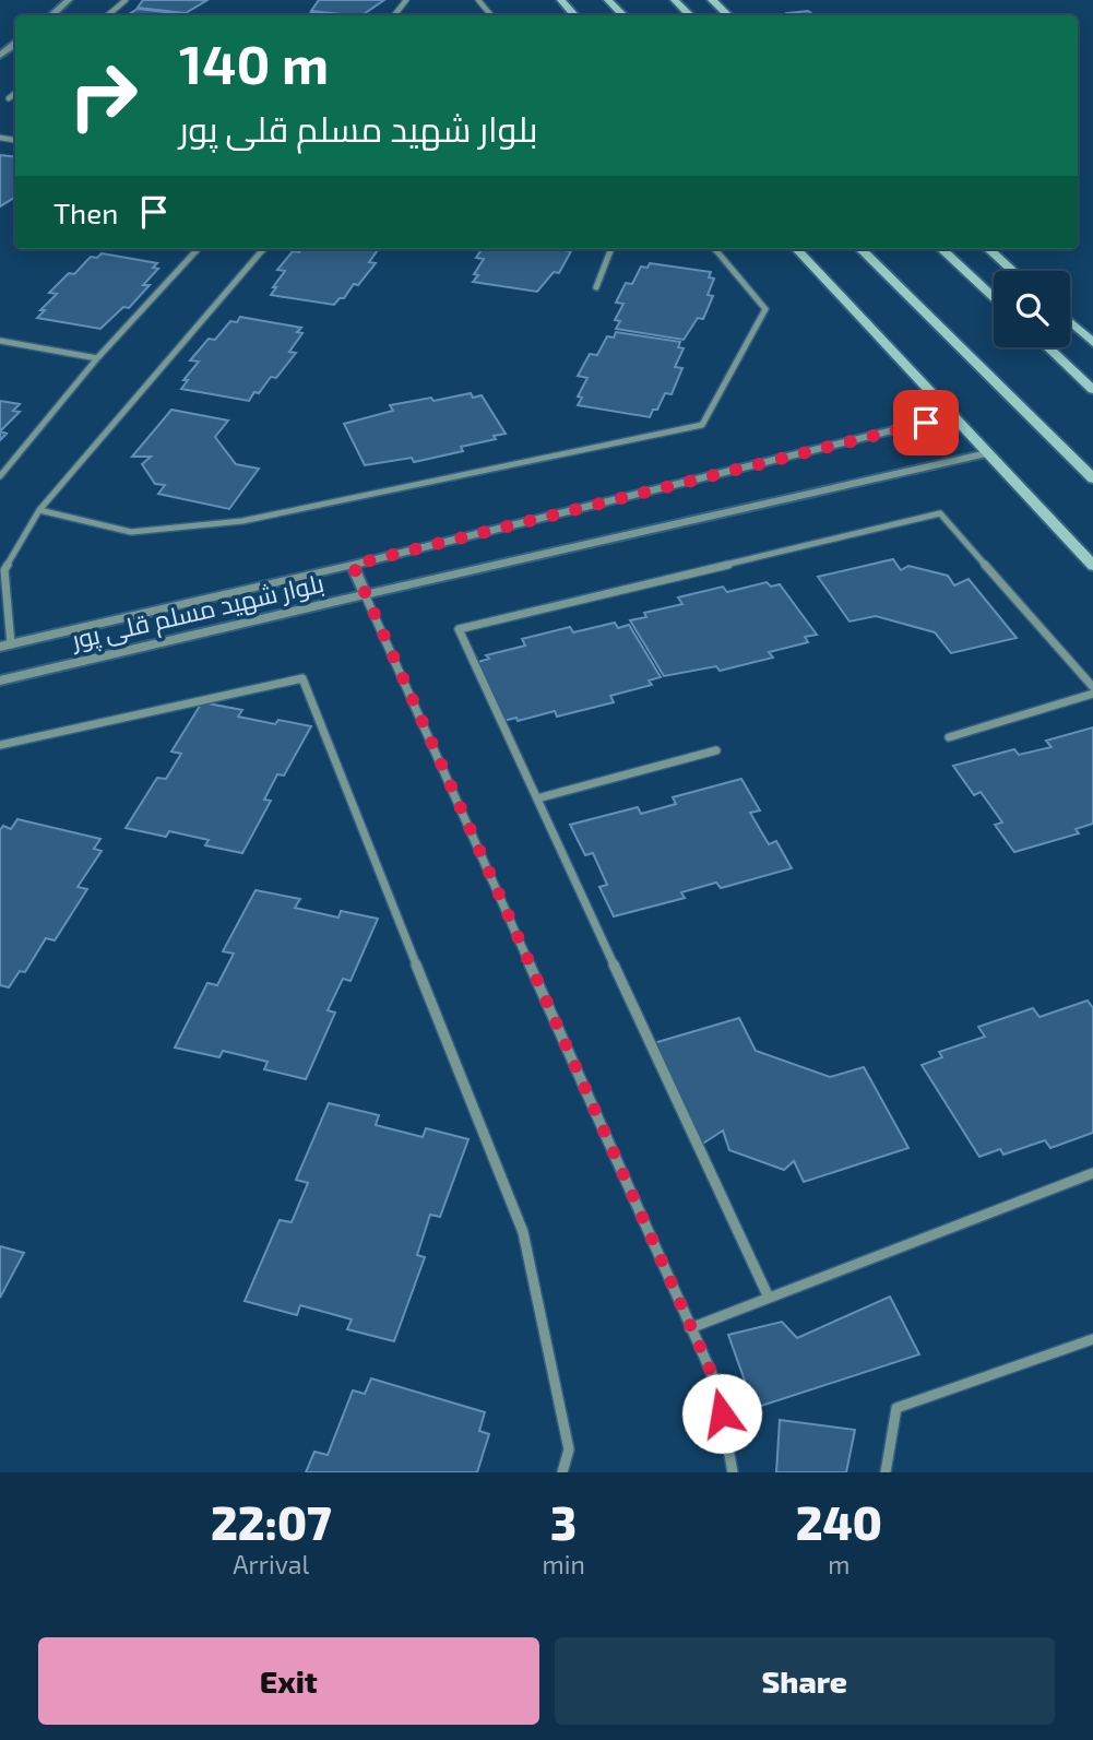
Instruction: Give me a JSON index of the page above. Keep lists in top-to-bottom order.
{
  "streets": {
    "street": ["بلوار شهید مسلم قلی پور"]
  },
  "page": {
    "turn": ["140 m", "بلوار شهید مسلم قلی پور"],
    "then": "Then",
    "eta": [
      "22:07",
      "Arrival",
      "3",
      "min",
      "240",
      "m"
    ],
    "buttons": ["Exit", "Share"]
  }
}
